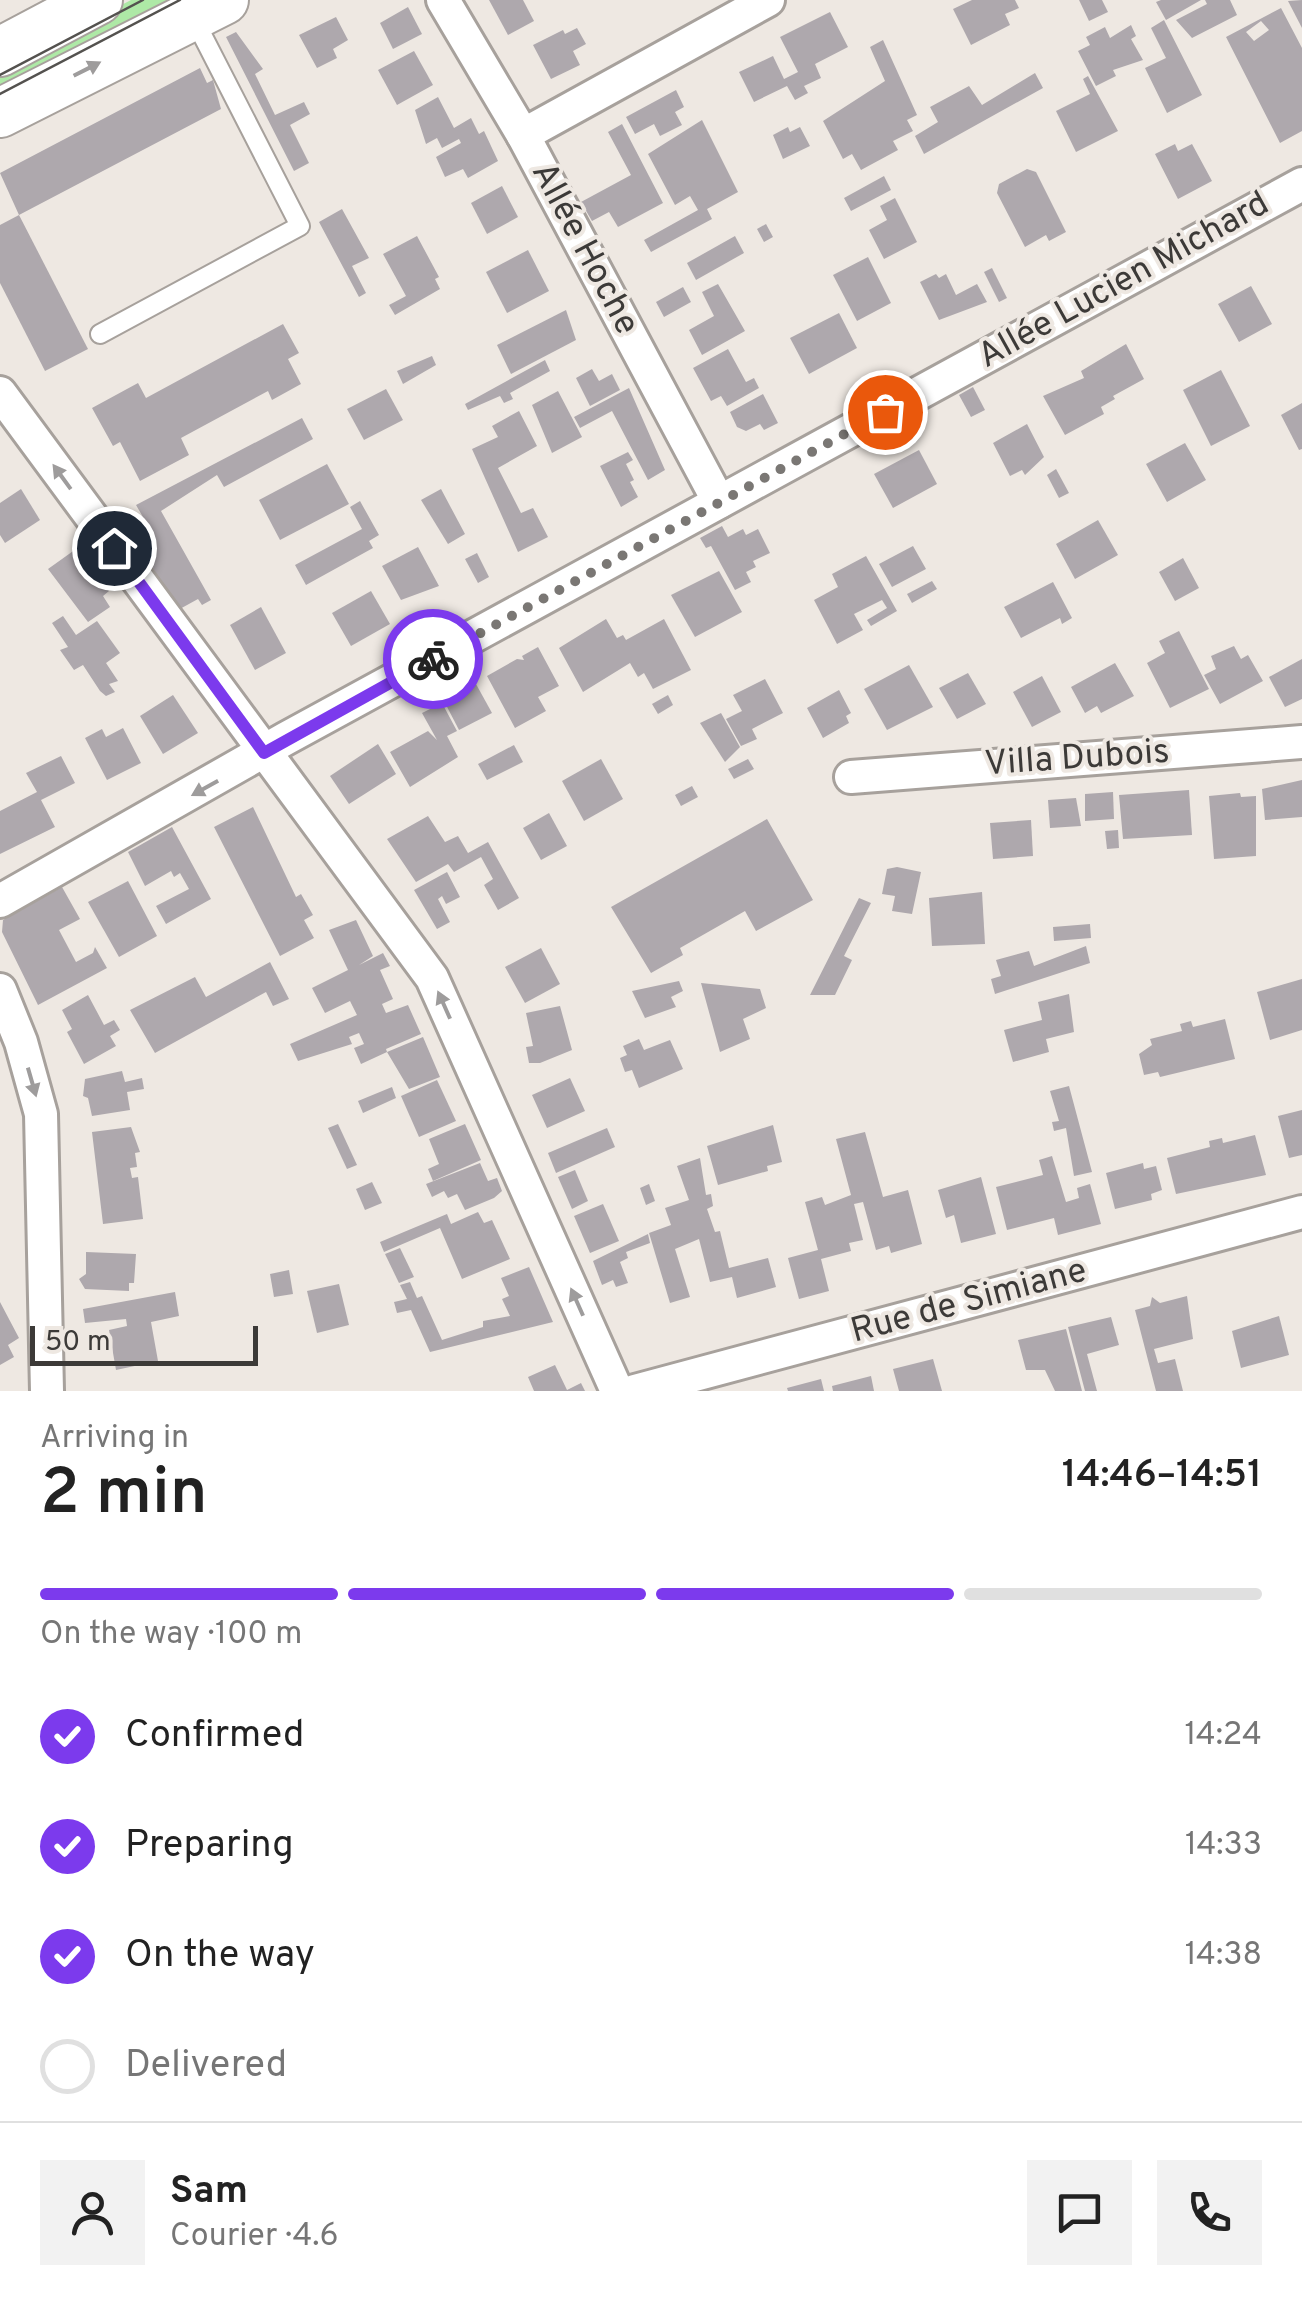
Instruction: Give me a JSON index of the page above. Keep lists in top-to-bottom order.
{
  "streets": {
    "street": [
      "Allée Hoche",
      "Allée Lucien Michard",
      "Villa Dubois",
      "Rue de Simiane"
    ]
  },
  "crossings": [
    ["Allée Hoche", "Allée Lucien Michard"]
  ],
  "scale_bar": "50 m",
  "page": {
    "scale": "50 m",
    "heading": ["2 min", "Arriving in", "14:46–14:51"],
    "panel": ["Sam", "Courier · 4.6"],
    "bar": "On the way · 100 m",
    "list": [
      ["Confirmed", "14:24"],
      ["Preparing", "14:33"],
      ["On the way", "14:38"],
      "Delivered"
    ]
  }
}
